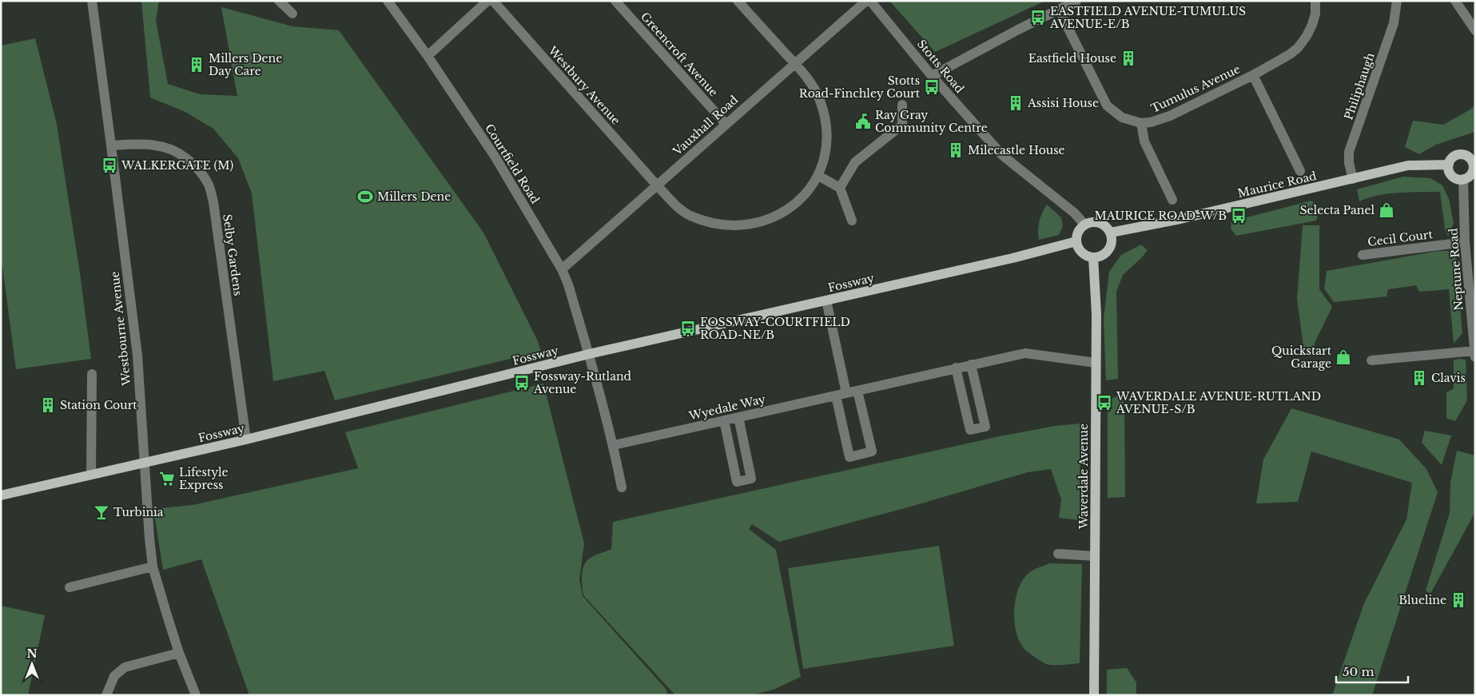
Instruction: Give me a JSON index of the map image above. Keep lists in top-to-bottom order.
{
  "streets": {
    "main road": ["Maurice Road", "Fossway", "Waverdale Avenue"],
    "street": [
      "Greencroft Avenue",
      "Stotts Road",
      "Westbury Avenue",
      "Philiphaugh",
      "Tumulus Avenue",
      "Vauxhall Road",
      "Courtfield Road",
      "Cecil Court",
      "Selby Gardens",
      "Neptune Road",
      "Westbourne Avenue",
      "Wyedale Way"
    ]
  },
  "crossings": [
    ["Greencroft Avenue", "Vauxhall Road"],
    ["Stotts Road", "Maurice Road"],
    ["Stotts Road", "Fossway"],
    ["Stotts Road", "Waverdale Avenue"],
    ["Westbury Avenue", "Vauxhall Road"],
    ["Philiphaugh", "Maurice Road"],
    ["Vauxhall Road", "Courtfield Road"],
    ["Courtfield Road", "Fossway"],
    ["Maurice Road", "Neptune Road"],
    ["Maurice Road", "Fossway"],
    ["Maurice Road", "Waverdale Avenue"],
    ["Cecil Court", "Neptune Road"],
    ["Selby Gardens", "Fossway"],
    ["Selby Gardens", "Westbourne Avenue"],
    ["Fossway", "Westbourne Avenue"],
    ["Fossway", "Waverdale Avenue"],
    ["Wyedale Way", "Waverdale Avenue"]
  ],
  "places": {
    "bus stop": [
      "EASTFIELD AVENUE-TUMULUS AVENUE-E/B",
      "Stotts Road-Finchley Court",
      "WALKERGATE (M)",
      "MAURICE ROAD-W/B",
      "FOSSWAY-COURTFIELD ROAD-NE/B",
      "Fossway-Rutland Avenue",
      "WAVERDALE AVENUE-RUTLAND AVENUE-S/B"
    ],
    "building": [
      "Eastfield House",
      "Millers Dene Day Care",
      "Assisi House",
      "Milecastle House",
      "Clavis",
      "Station Court",
      "Blueline"
    ],
    "public building": ["Ray Gray Community Centre"],
    "sports": ["Millers Dene"],
    "shop": ["Selecta Panel", "Quickstart Garage"],
    "supermarket": ["Lifestyle Express"],
    "bar": ["Turbinia"]
  },
  "scale_bar": "50 m",
  "north": "top"
}
